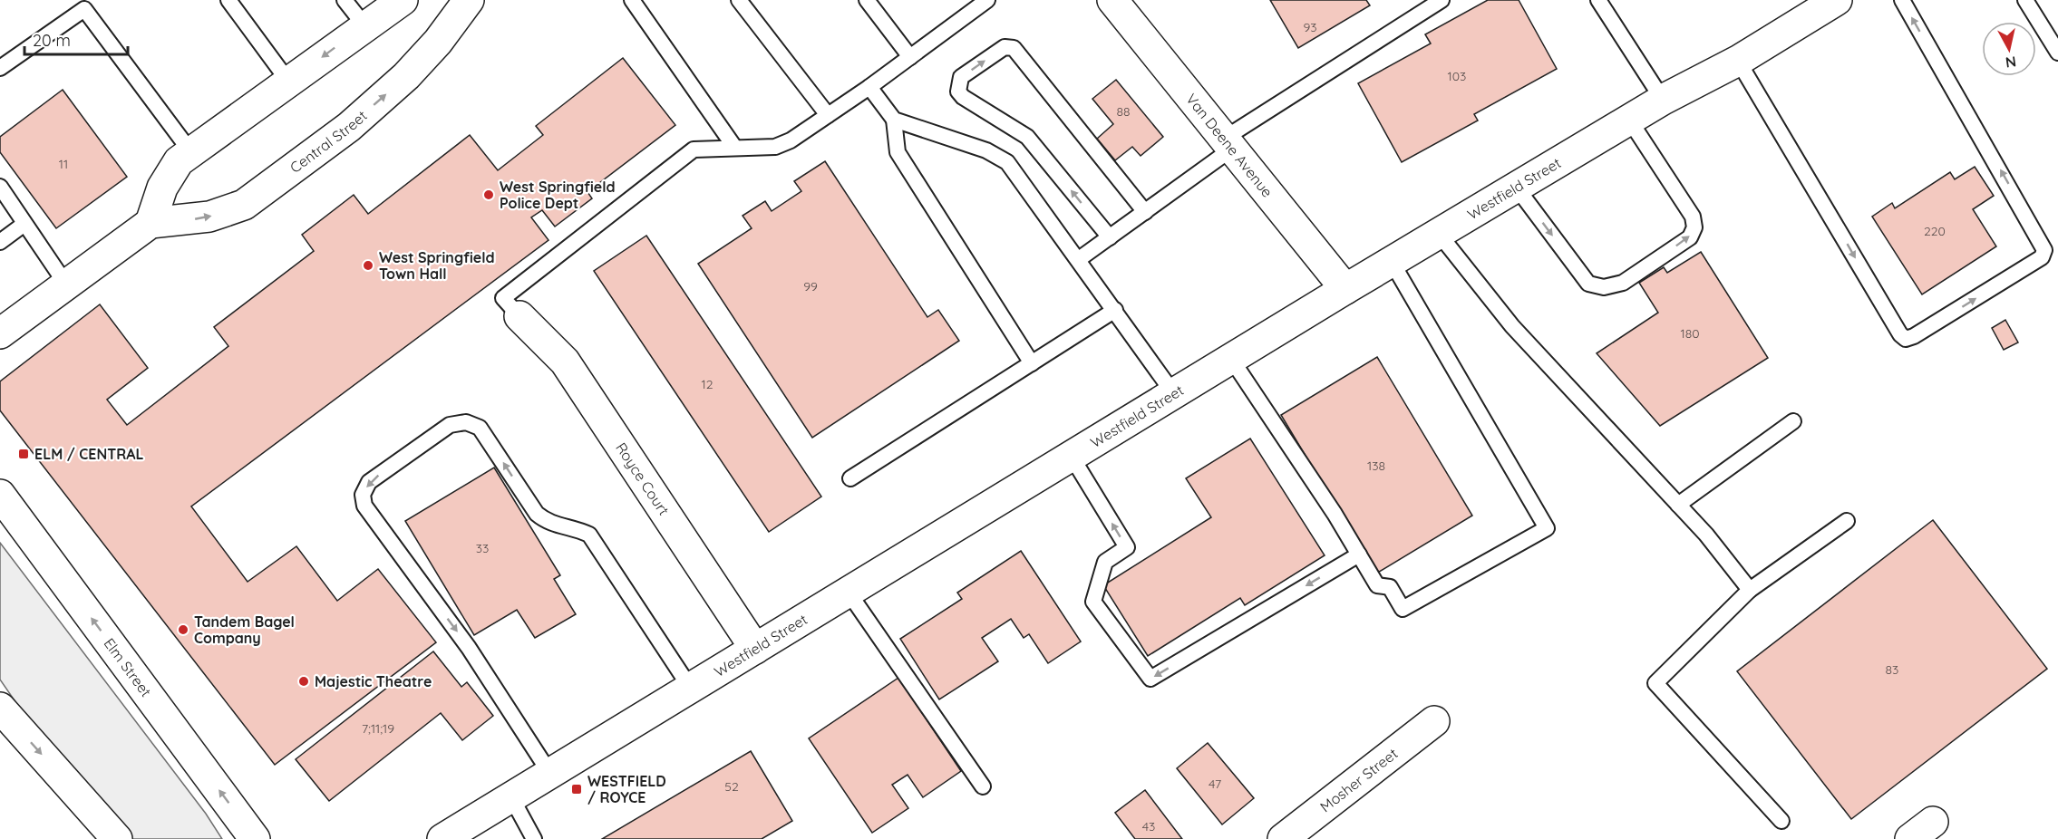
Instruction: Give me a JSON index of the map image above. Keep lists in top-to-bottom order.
{
  "streets": {
    "main road": [
      "Central Street",
      "Van Deene Avenue",
      "Westfield Street",
      "Royce Court",
      "Elm Street",
      "Mosher Street"
    ]
  },
  "crossings": [
    ["Van Deene Avenue", "Westfield Street"],
    ["Westfield Street", "Royce Court"]
  ],
  "places": {
    "other": [
      "West Springfield Police Dept",
      "West Springfield Town Hall",
      "Tandem Bagel Company",
      "Majestic Theatre"
    ],
    "transit": ["ELM / CENTRAL", "WESTFIELD / ROYCE"]
  },
  "house_numbers": [
    "93",
    "103",
    "88",
    "11",
    "220",
    "99",
    "180",
    "12",
    "138",
    "33",
    "83",
    "7;11;19",
    "47",
    "52",
    "43"
  ],
  "scale_bar": "20 m",
  "north": "bottom"
}
